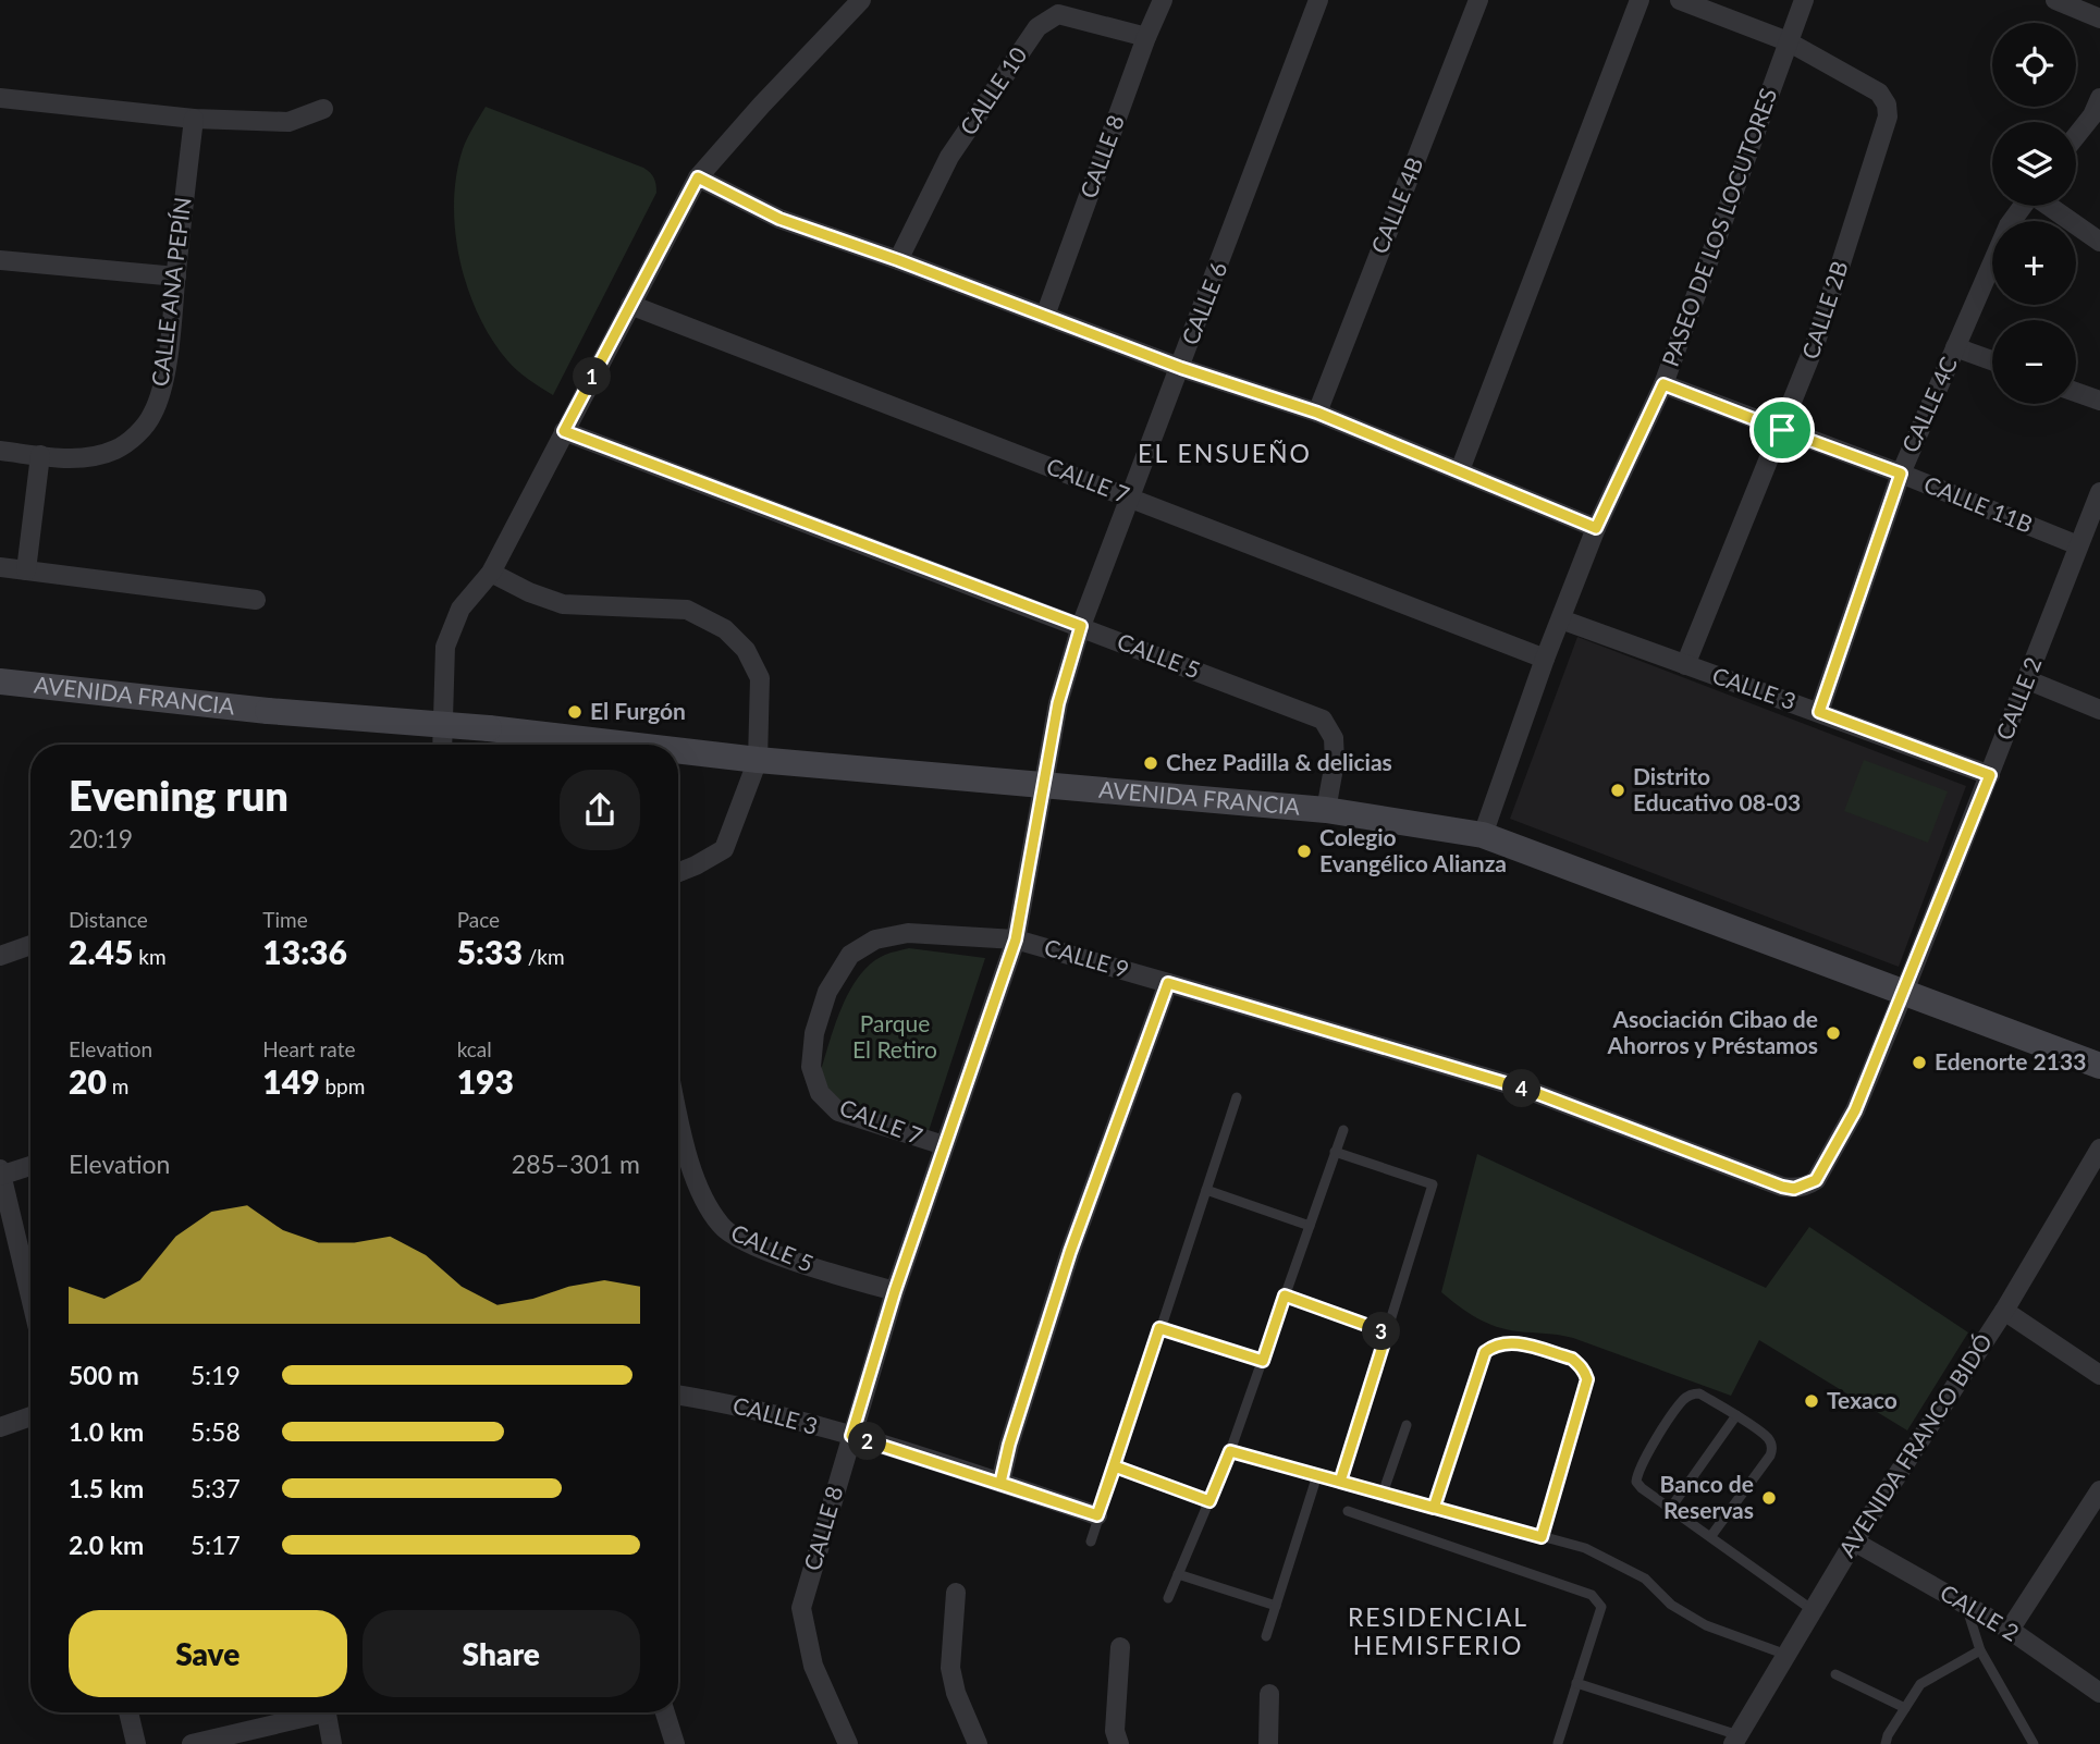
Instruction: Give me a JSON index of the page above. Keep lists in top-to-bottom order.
{
  "streets": {
    "main road": ["AVENIDA FRANCIA"],
    "street": [
      "CALLE 10",
      "CALLE 8",
      "CALLE 4B",
      "PASEO DE LOS LOCUTORES",
      "CALLE ANA PEPÍN",
      "CALLE 6",
      "CALLE 2B",
      "CALLE 4C",
      "CALLE 7",
      "CALLE 11B",
      "CALLE 5",
      "CALLE 3",
      "CALLE 2",
      "CALLE 9",
      "AVENIDA FRANCO BIDÓ"
    ]
  },
  "crossings": [
    ["CALLE 10", "CALLE 8"],
    ["CALLE 8", "CALLE 6"],
    ["CALLE 8", "CALLE 7"],
    ["CALLE 8", "CALLE 5"],
    ["CALLE 8", "CALLE 3"],
    ["CALLE 8", "AVENIDA FRANCIA"],
    ["CALLE 8", "CALLE 9"],
    ["PASEO DE LOS LOCUTORES", "CALLE 2B"],
    ["PASEO DE LOS LOCUTORES", "CALLE 7"],
    ["PASEO DE LOS LOCUTORES", "CALLE 11B"],
    ["PASEO DE LOS LOCUTORES", "CALLE 3"],
    ["PASEO DE LOS LOCUTORES", "AVENIDA FRANCIA"],
    ["CALLE 6", "CALLE 7"],
    ["CALLE 6", "CALLE 5"],
    ["CALLE 6", "AVENIDA FRANCIA"],
    ["CALLE 2B", "CALLE 11B"],
    ["CALLE 2B", "CALLE 3"],
    ["CALLE 4C", "CALLE 11B"],
    ["CALLE 4C", "CALLE 3"],
    ["CALLE 7", "CALLE 9"],
    ["CALLE 11B", "CALLE 2"],
    ["CALLE 5", "AVENIDA FRANCIA"],
    ["CALLE 3", "CALLE 2"],
    ["AVENIDA FRANCIA", "CALLE 2"],
    ["AVENIDA FRANCIA", "CALLE 9"],
    ["CALLE 2", "CALLE 9"],
    ["CALLE 2", "AVENIDA FRANCO BIDÓ"]
  ],
  "districts": ["EL ENSUEÑO", "RESIDENCIAL HEMISFERIO"],
  "parks": ["Parque El Retiro"],
  "places": [
    "El Furgón",
    "Chez Padilla & delicias",
    "Distrito Educativo 08-03",
    "Colegio Evangélico Alianza",
    "Asociación Cibao de Ahorros y Préstamos",
    "Edenorte 2133",
    "Texaco",
    "Banco de Reservas"
  ],
  "page": {
    "map_buttons": ["+", "−"],
    "pins": [
      "1",
      "4",
      "3",
      "2"
    ],
    "heading": ["Evening run", "20:19"],
    "stats": [
      ["Distance", "2.45 km"],
      ["Time", "13:36"],
      ["Pace", "5:33 /km"],
      ["Elevation", "20 m"],
      ["Heart rate", "149 bpm"],
      ["kcal", "193"]
    ],
    "chart": ["Elevation", "285–301 m"],
    "list": [
      {
        "name": "500 m",
        "note": "5:19"
      },
      {
        "name": "1.0 km",
        "note": "5:58"
      },
      {
        "name": "1.5 km",
        "note": "5:37"
      },
      {
        "name": "2.0 km",
        "note": "5:17"
      }
    ],
    "buttons": ["Save", "Share"]
  }
}
